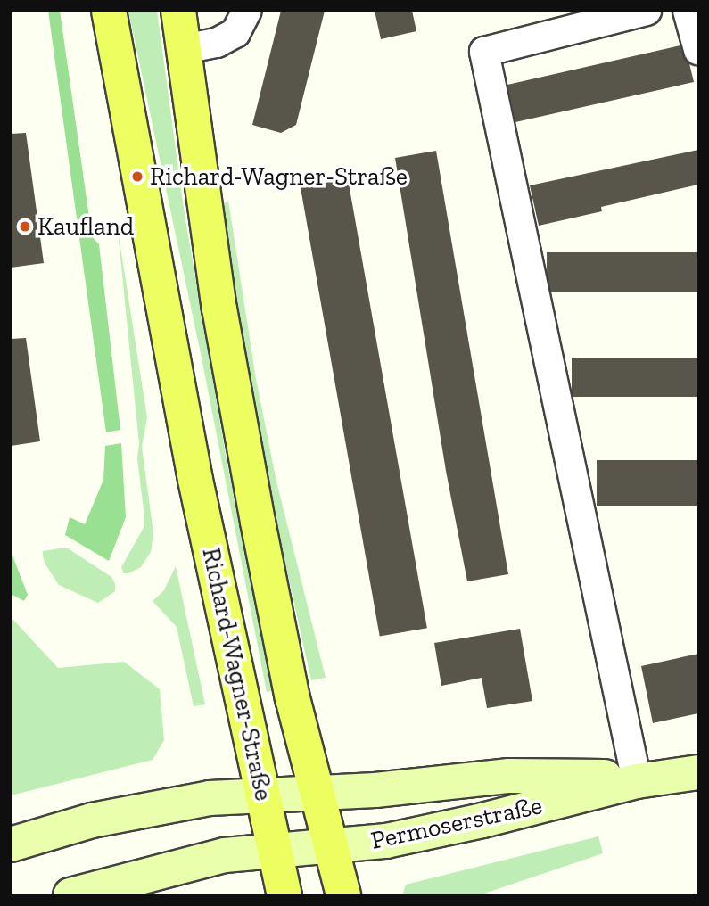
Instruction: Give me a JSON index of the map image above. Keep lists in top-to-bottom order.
{
  "streets": {
    "main road": ["Richard-Wagner-Straße"],
    "street": ["Permoserstraße"]
  },
  "crossings": [
    ["Richard-Wagner-Straße", "Permoserstraße"]
  ],
  "places": ["Richard-Wagner-Straße", "Kaufland"]
}
